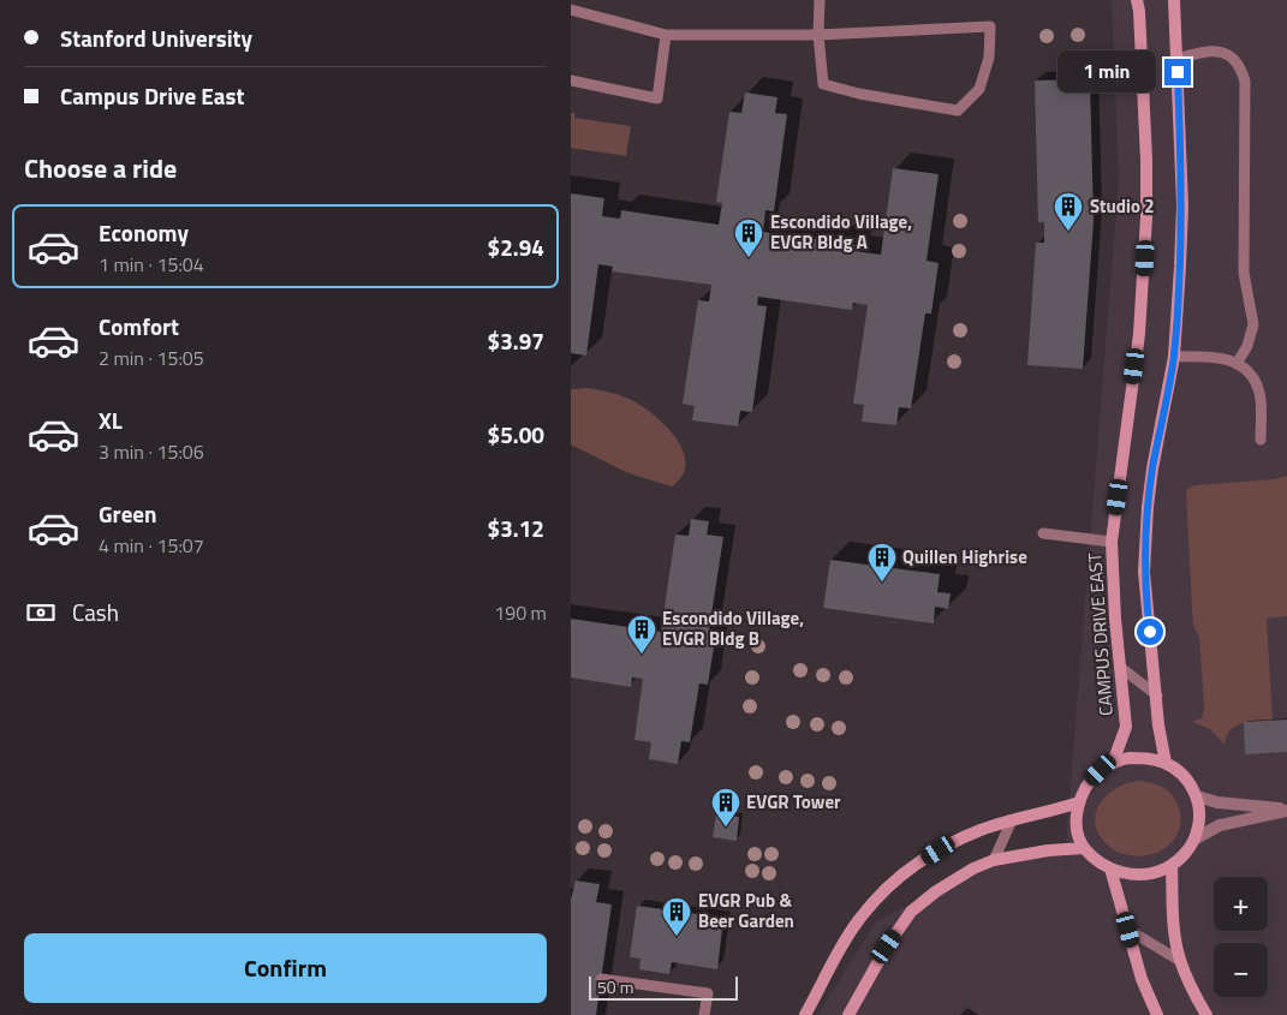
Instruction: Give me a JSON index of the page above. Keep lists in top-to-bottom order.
{
  "streets": {
    "street": ["CAMPUS DRIVE EAST"]
  },
  "places": {
    "building": [
      "Studio 2",
      "Escondido Village, EVGR Bldg A",
      "Quillen Highrise",
      "Escondido Village, EVGR Bldg B",
      "EVGR Tower",
      "EVGR Pub & Beer Garden"
    ]
  },
  "scale_bar": "50 m",
  "page": {
    "banner": ["Stanford University", "Campus Drive East"],
    "bubble": "1 min",
    "heading": "Choose a ride",
    "list": [
      {
        "name": "Economy",
        "note": "1 min · 15:04",
        "value": "$2.94"
      },
      {
        "name": "Comfort",
        "note": "2 min · 15:05",
        "value": "$3.97"
      },
      {
        "name": "XL",
        "note": "3 min · 15:06",
        "value": "$5.00"
      },
      {
        "name": "Green",
        "note": "4 min · 15:07",
        "value": "$3.12"
      }
    ],
    "pay": ["Cash", "190 m"],
    "map_buttons": ["+", "−"],
    "buttons": "Confirm",
    "scale": "50 m"
  }
}
